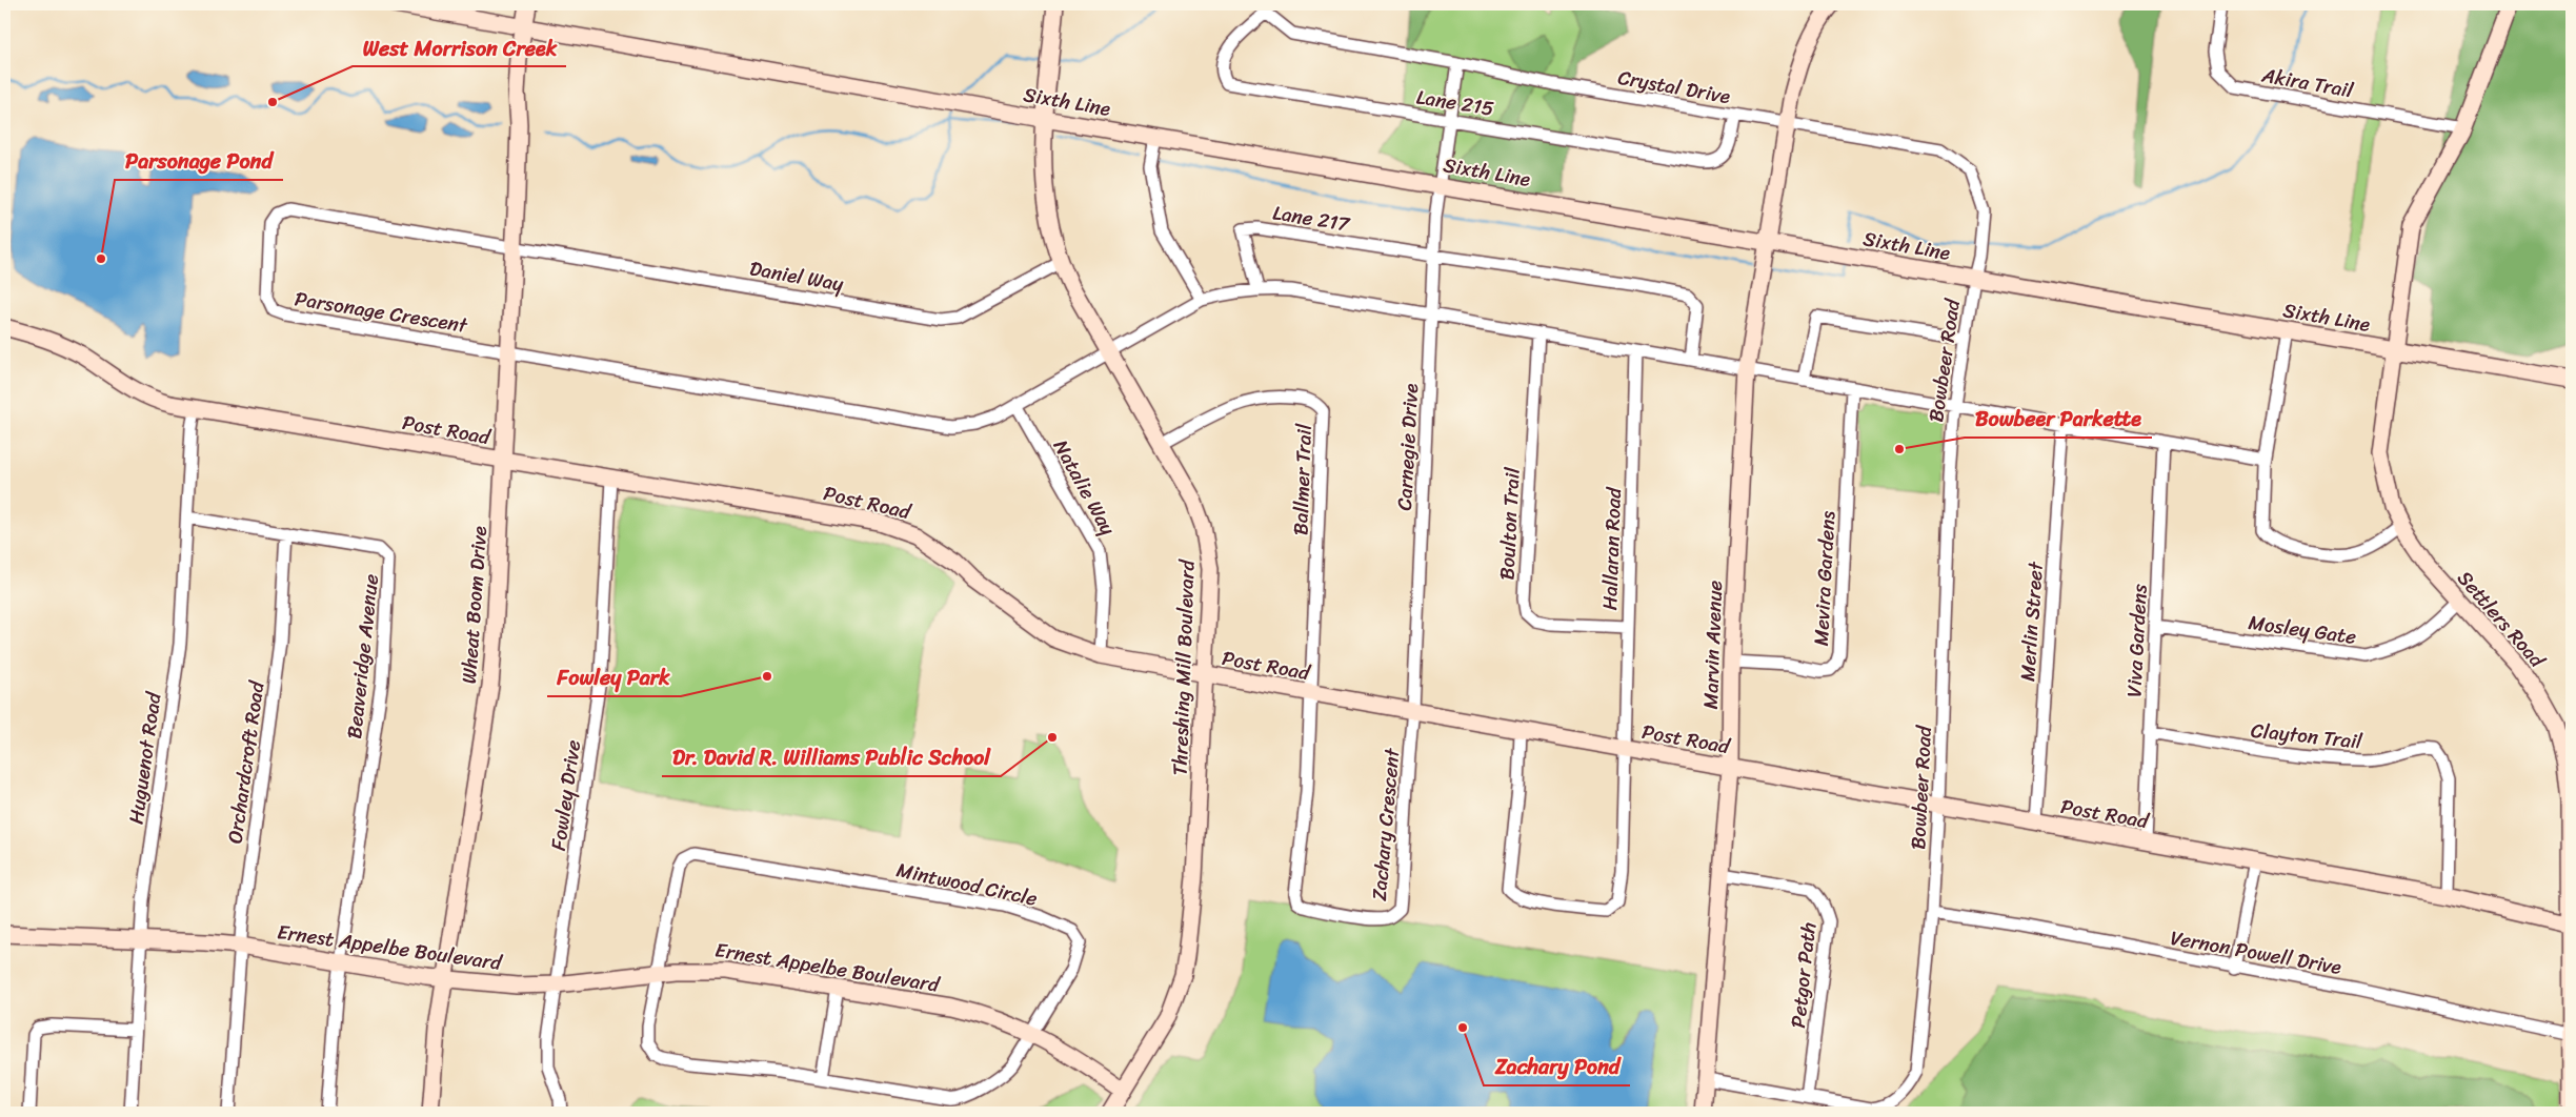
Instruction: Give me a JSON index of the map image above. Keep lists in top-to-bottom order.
{
  "streets": {
    "street": [
      "Akira Trail",
      "Crystal Drive",
      "Sixth Line",
      "Lane 215",
      "Lane 217",
      "Daniel Way",
      "Parsonage Crescent",
      "Bowbeer Road",
      "Post Road",
      "Carnegie Drive",
      "Ballmer Trail",
      "Natalie Way",
      "Boulton Trail",
      "Hallaran Road",
      "Mevira Gardens",
      "Wheat Boom Drive",
      "Settlers Road",
      "Merlin Street",
      "Mosley Gate",
      "Viva Gardens",
      "Marvin Avenue",
      "Beaveridge Avenue",
      "Threshing Mill Boulevard",
      "Clayton Trail",
      "Huguenot Road",
      "Orchardcroft Road",
      "Fowley Drive",
      "Zachary Crescent",
      "Mintwood Circle",
      "Ernest Appelbe Boulevard",
      "Vernon Powell Drive",
      "Petgor Path"
    ]
  },
  "crossings": [
    ["Akira Trail", "Settlers Road"],
    ["Crystal Drive", "Sixth Line"],
    ["Crystal Drive", "Lane 215"],
    ["Crystal Drive", "Bowbeer Road"],
    ["Crystal Drive", "Carnegie Drive"],
    ["Crystal Drive", "Marvin Avenue"],
    ["Sixth Line", "Bowbeer Road"],
    ["Sixth Line", "Carnegie Drive"],
    ["Sixth Line", "Wheat Boom Drive"],
    ["Sixth Line", "Settlers Road"],
    ["Sixth Line", "Marvin Avenue"],
    ["Sixth Line", "Threshing Mill Boulevard"],
    ["Lane 215", "Carnegie Drive"],
    ["Lane 217", "Carnegie Drive"],
    ["Daniel Way", "Parsonage Crescent"],
    ["Daniel Way", "Wheat Boom Drive"],
    ["Daniel Way", "Threshing Mill Boulevard"],
    ["Parsonage Crescent", "Wheat Boom Drive"],
    ["Bowbeer Road", "Post Road"],
    ["Bowbeer Road", "Marvin Avenue"],
    ["Bowbeer Road", "Vernon Powell Drive"],
    ["Bowbeer Road", "Petgor Path"],
    ["Post Road", "Carnegie Drive"],
    ["Post Road", "Ballmer Trail"],
    ["Post Road", "Natalie Way"],
    ["Post Road", "Hallaran Road"],
    ["Post Road", "Wheat Boom Drive"],
    ["Post Road", "Settlers Road"],
    ["Post Road", "Merlin Street"],
    ["Post Road", "Viva Gardens"],
    ["Post Road", "Marvin Avenue"],
    ["Post Road", "Threshing Mill Boulevard"],
    ["Post Road", "Clayton Trail"],
    ["Post Road", "Huguenot Road"],
    ["Post Road", "Fowley Drive"],
    ["Post Road", "Zachary Crescent"],
    ["Carnegie Drive", "Zachary Crescent"],
    ["Ballmer Trail", "Threshing Mill Boulevard"],
    ["Ballmer Trail", "Zachary Crescent"],
    ["Boulton Trail", "Hallaran Road"],
    ["Mevira Gardens", "Marvin Avenue"],
    ["Wheat Boom Drive", "Ernest Appelbe Boulevard"],
    ["Settlers Road", "Mosley Gate"],
    ["Settlers Road", "Vernon Powell Drive"],
    ["Mosley Gate", "Viva Gardens"],
    ["Viva Gardens", "Clayton Trail"],
    ["Marvin Avenue", "Petgor Path"],
    ["Beaveridge Avenue", "Huguenot Road"],
    ["Beaveridge Avenue", "Orchardcroft Road"],
    ["Beaveridge Avenue", "Ernest Appelbe Boulevard"],
    ["Threshing Mill Boulevard", "Ernest Appelbe Boulevard"],
    ["Huguenot Road", "Ernest Appelbe Boulevard"],
    ["Orchardcroft Road", "Ernest Appelbe Boulevard"],
    ["Fowley Drive", "Ernest Appelbe Boulevard"],
    ["Mintwood Circle", "Ernest Appelbe Boulevard"]
  ],
  "places": [
    "West Morrison Creek",
    "Parsonage Pond",
    "Bowbeer Parkette",
    "Fowley Park",
    "Dr. David R. Williams Public School",
    "Zachary Pond"
  ]
}
